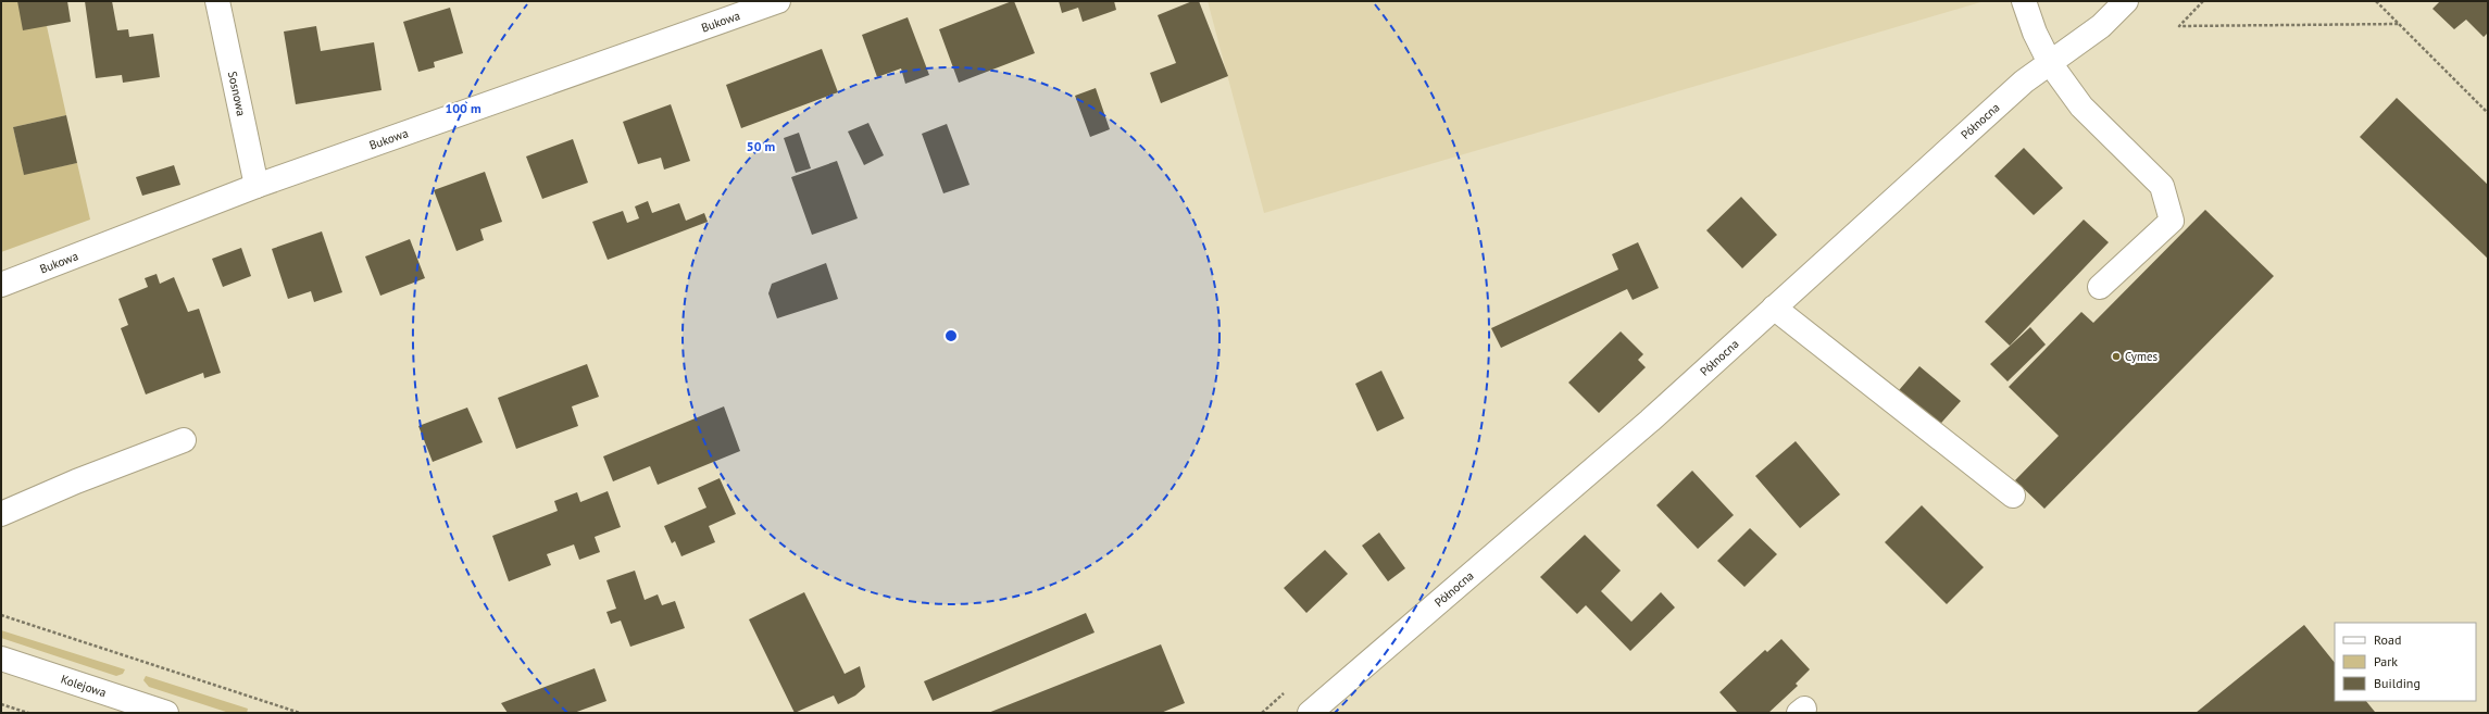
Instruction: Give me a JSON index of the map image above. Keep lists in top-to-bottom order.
{
  "streets": {
    "street": [
      "Bukowa",
      "Sosnowa",
      "Północna",
      "Kolejowa"
    ]
  },
  "crossings": [
    ["Bukowa", "Sosnowa"]
  ],
  "places": ["Cymes"],
  "legend": ["Road", "Park", "Building"],
  "rings": ["100 m", "50 m"]
}
